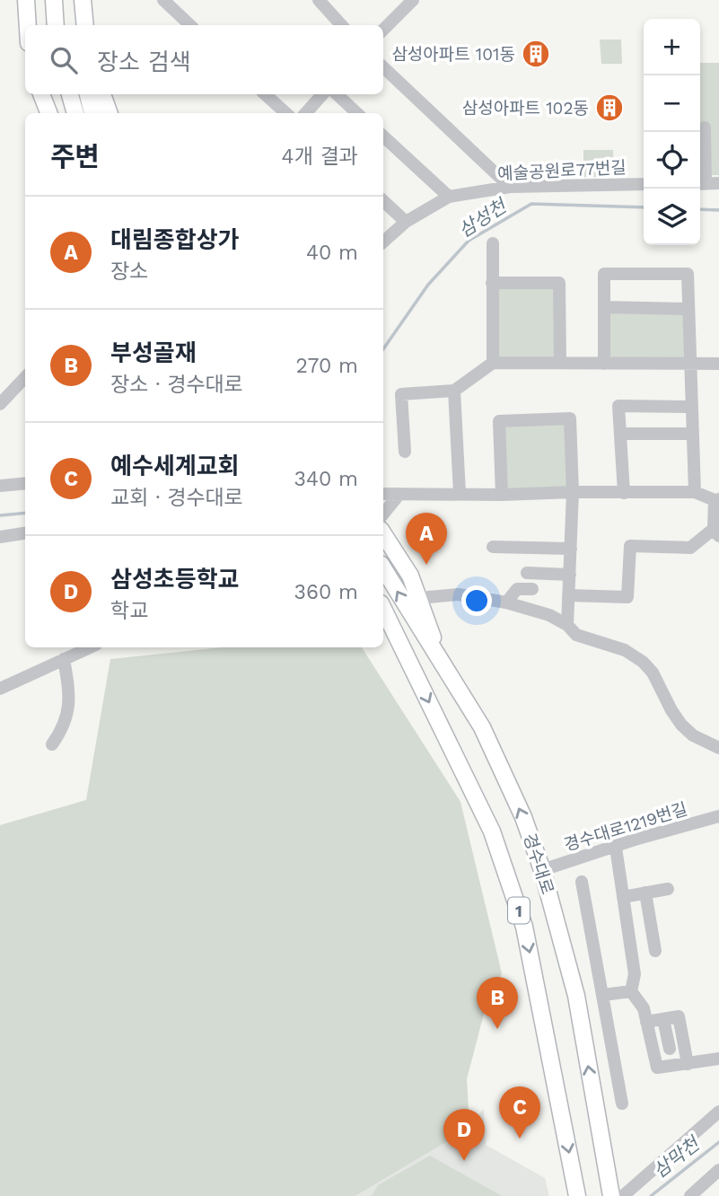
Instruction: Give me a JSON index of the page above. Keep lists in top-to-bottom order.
{
  "streets": {
    "main road": ["경수대로", "1"],
    "street": ["예술공원로77번길", "경수대로1219번길"]
  },
  "crossings": [
    ["경수대로1219번길", "경수대로"]
  ],
  "water": ["삼성천", "삼막천"],
  "places": {
    "building": ["삼성아파트 101동", "삼성아파트 102동"]
  },
  "page": {
    "map_buttons": ["+", "−"],
    "search": "장소 검색",
    "heading": ["주변", "4개 결과"],
    "list": [
      {
        "mark": "A",
        "name": "대림종합상가",
        "note": "장소",
        "value": "40 m"
      },
      {
        "mark": "B",
        "name": "부성골재",
        "note": "장소 · 경수대로",
        "value": "270 m"
      },
      {
        "mark": "C",
        "name": "예수세계교회",
        "note": "교회 · 경수대로",
        "value": "340 m"
      },
      {
        "mark": "D",
        "name": "삼성초등학교",
        "note": "학교",
        "value": "360 m"
      }
    ],
    "pins": [
      "A",
      "B",
      "C",
      "D"
    ]
  }
}
